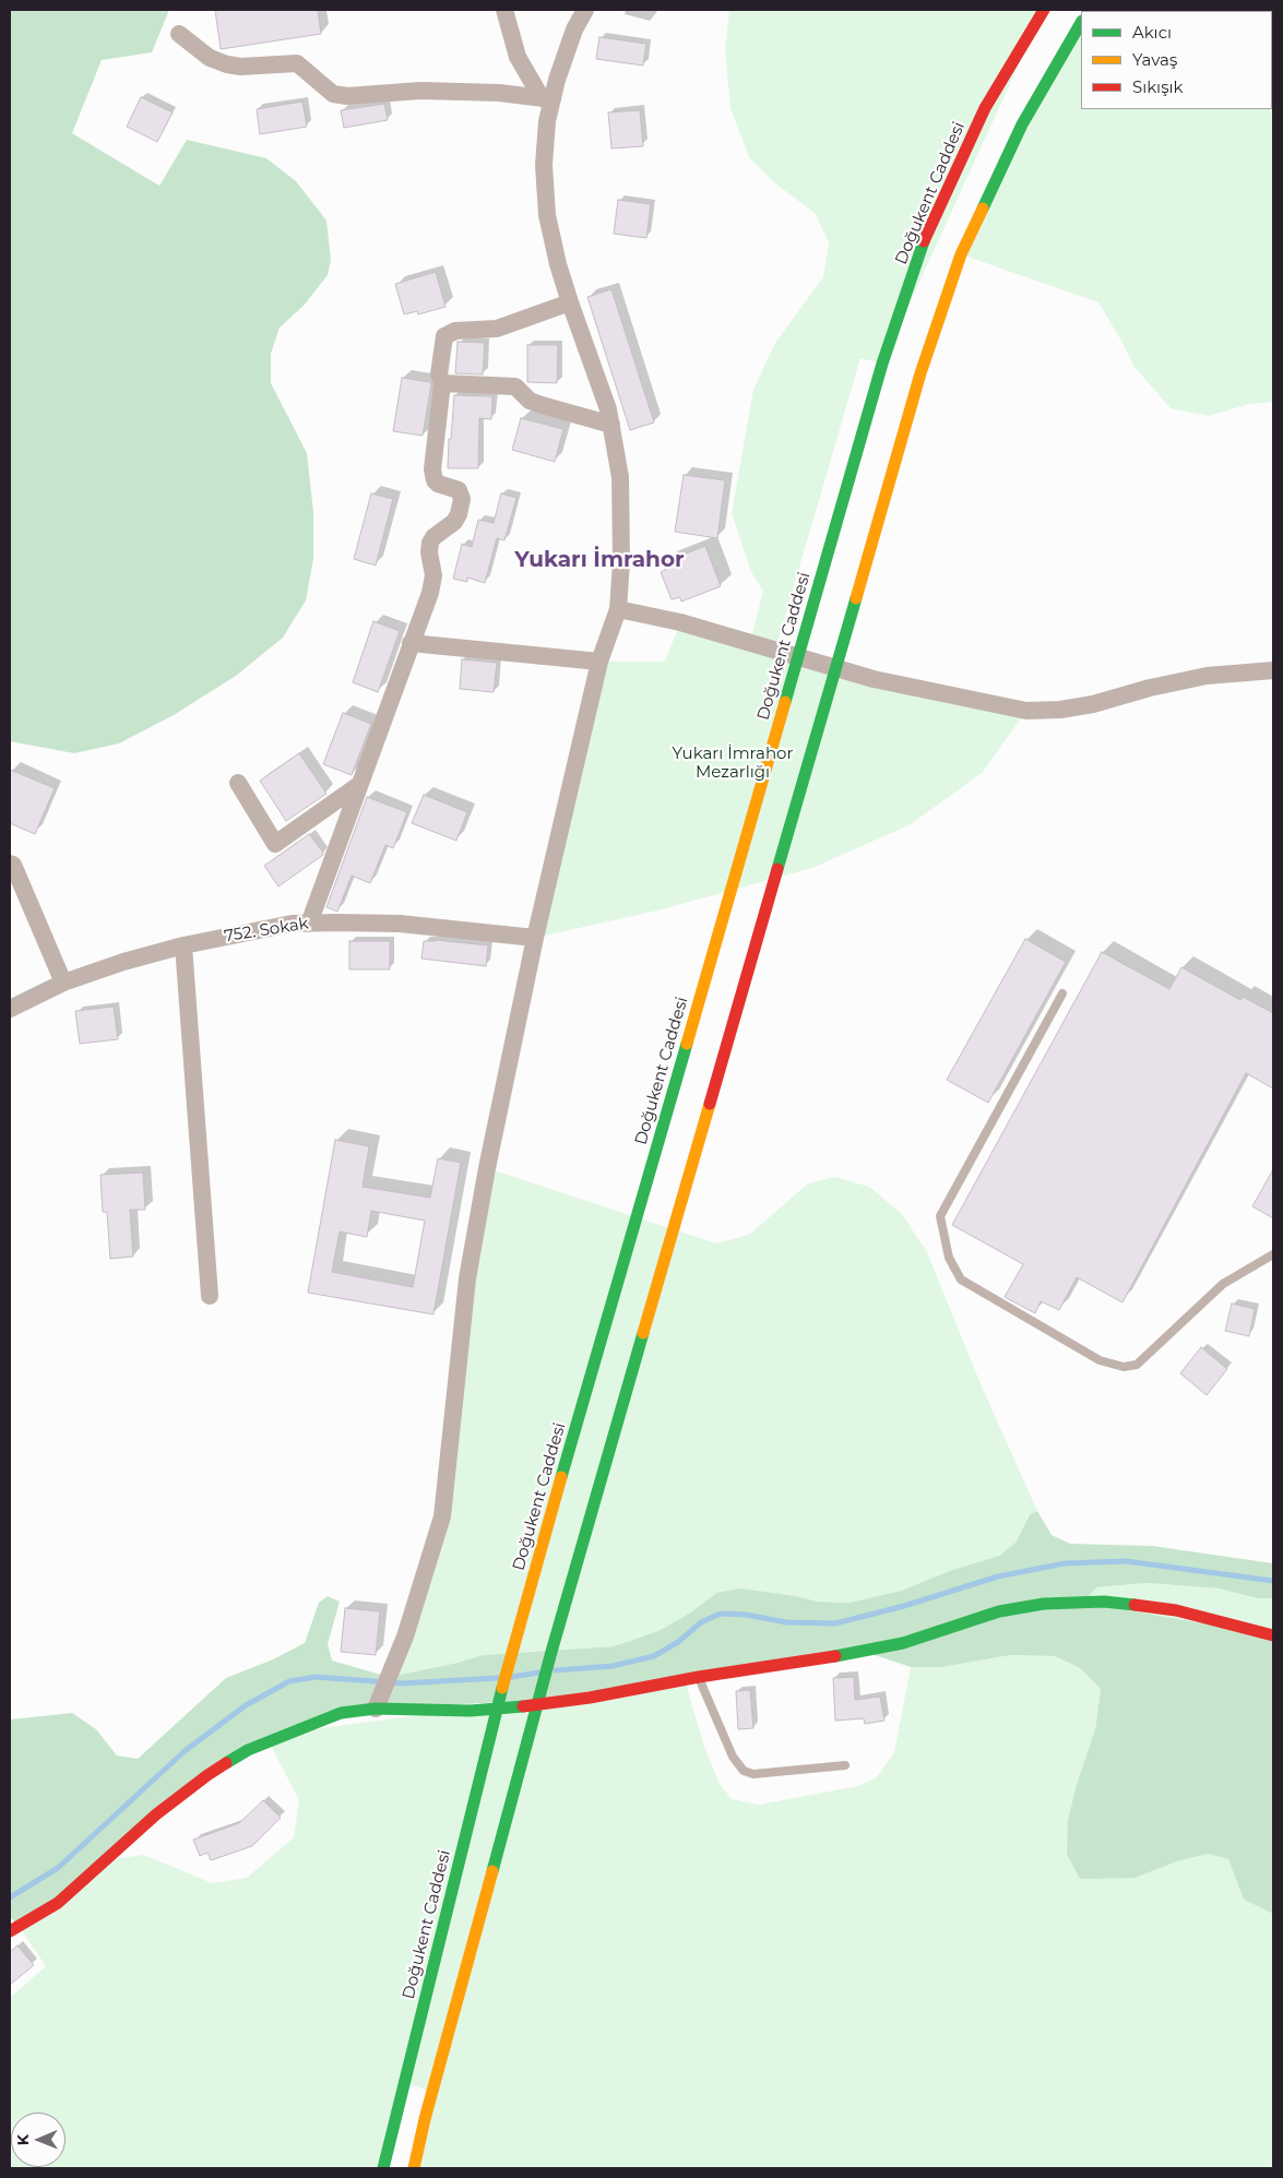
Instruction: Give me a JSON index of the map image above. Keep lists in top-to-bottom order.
{
  "streets": {
    "main road": ["Doğukent Caddesi"],
    "street": ["752. Sokak"]
  },
  "districts": ["Yukarı İmrahor"],
  "parks": ["Yukarı İmrahor Mezarlığı"],
  "legend": ["Akıcı", "Yavaş", "Sıkışık"],
  "north": "left"
}
